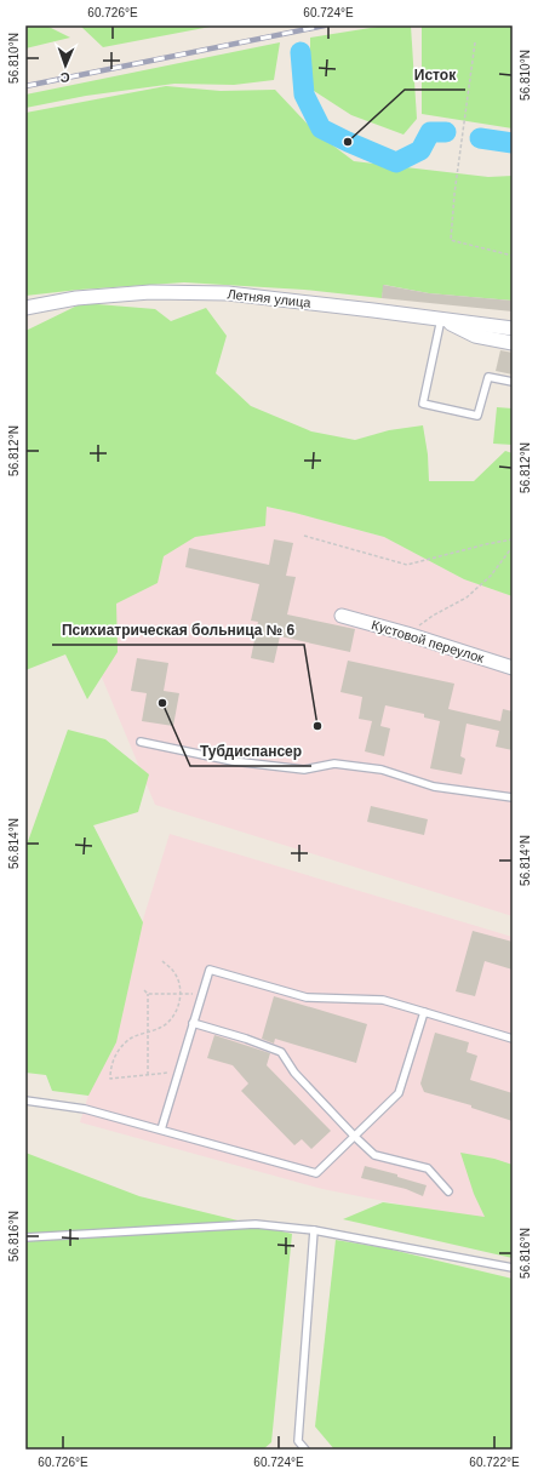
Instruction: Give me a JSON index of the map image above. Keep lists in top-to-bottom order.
{
  "streets": {
    "street": ["Летняя улица", "Кустовой переулок"]
  },
  "places": ["Исток", "Тубдиспансер", "Психиатрическая больница № 6"],
  "north": "bottom",
  "coordinates": [
    "60.726°E",
    "60.724°E",
    "56.810°N",
    "56.812°N",
    "56.814°N",
    "56.816°N",
    "60.722°E"
  ]
}
